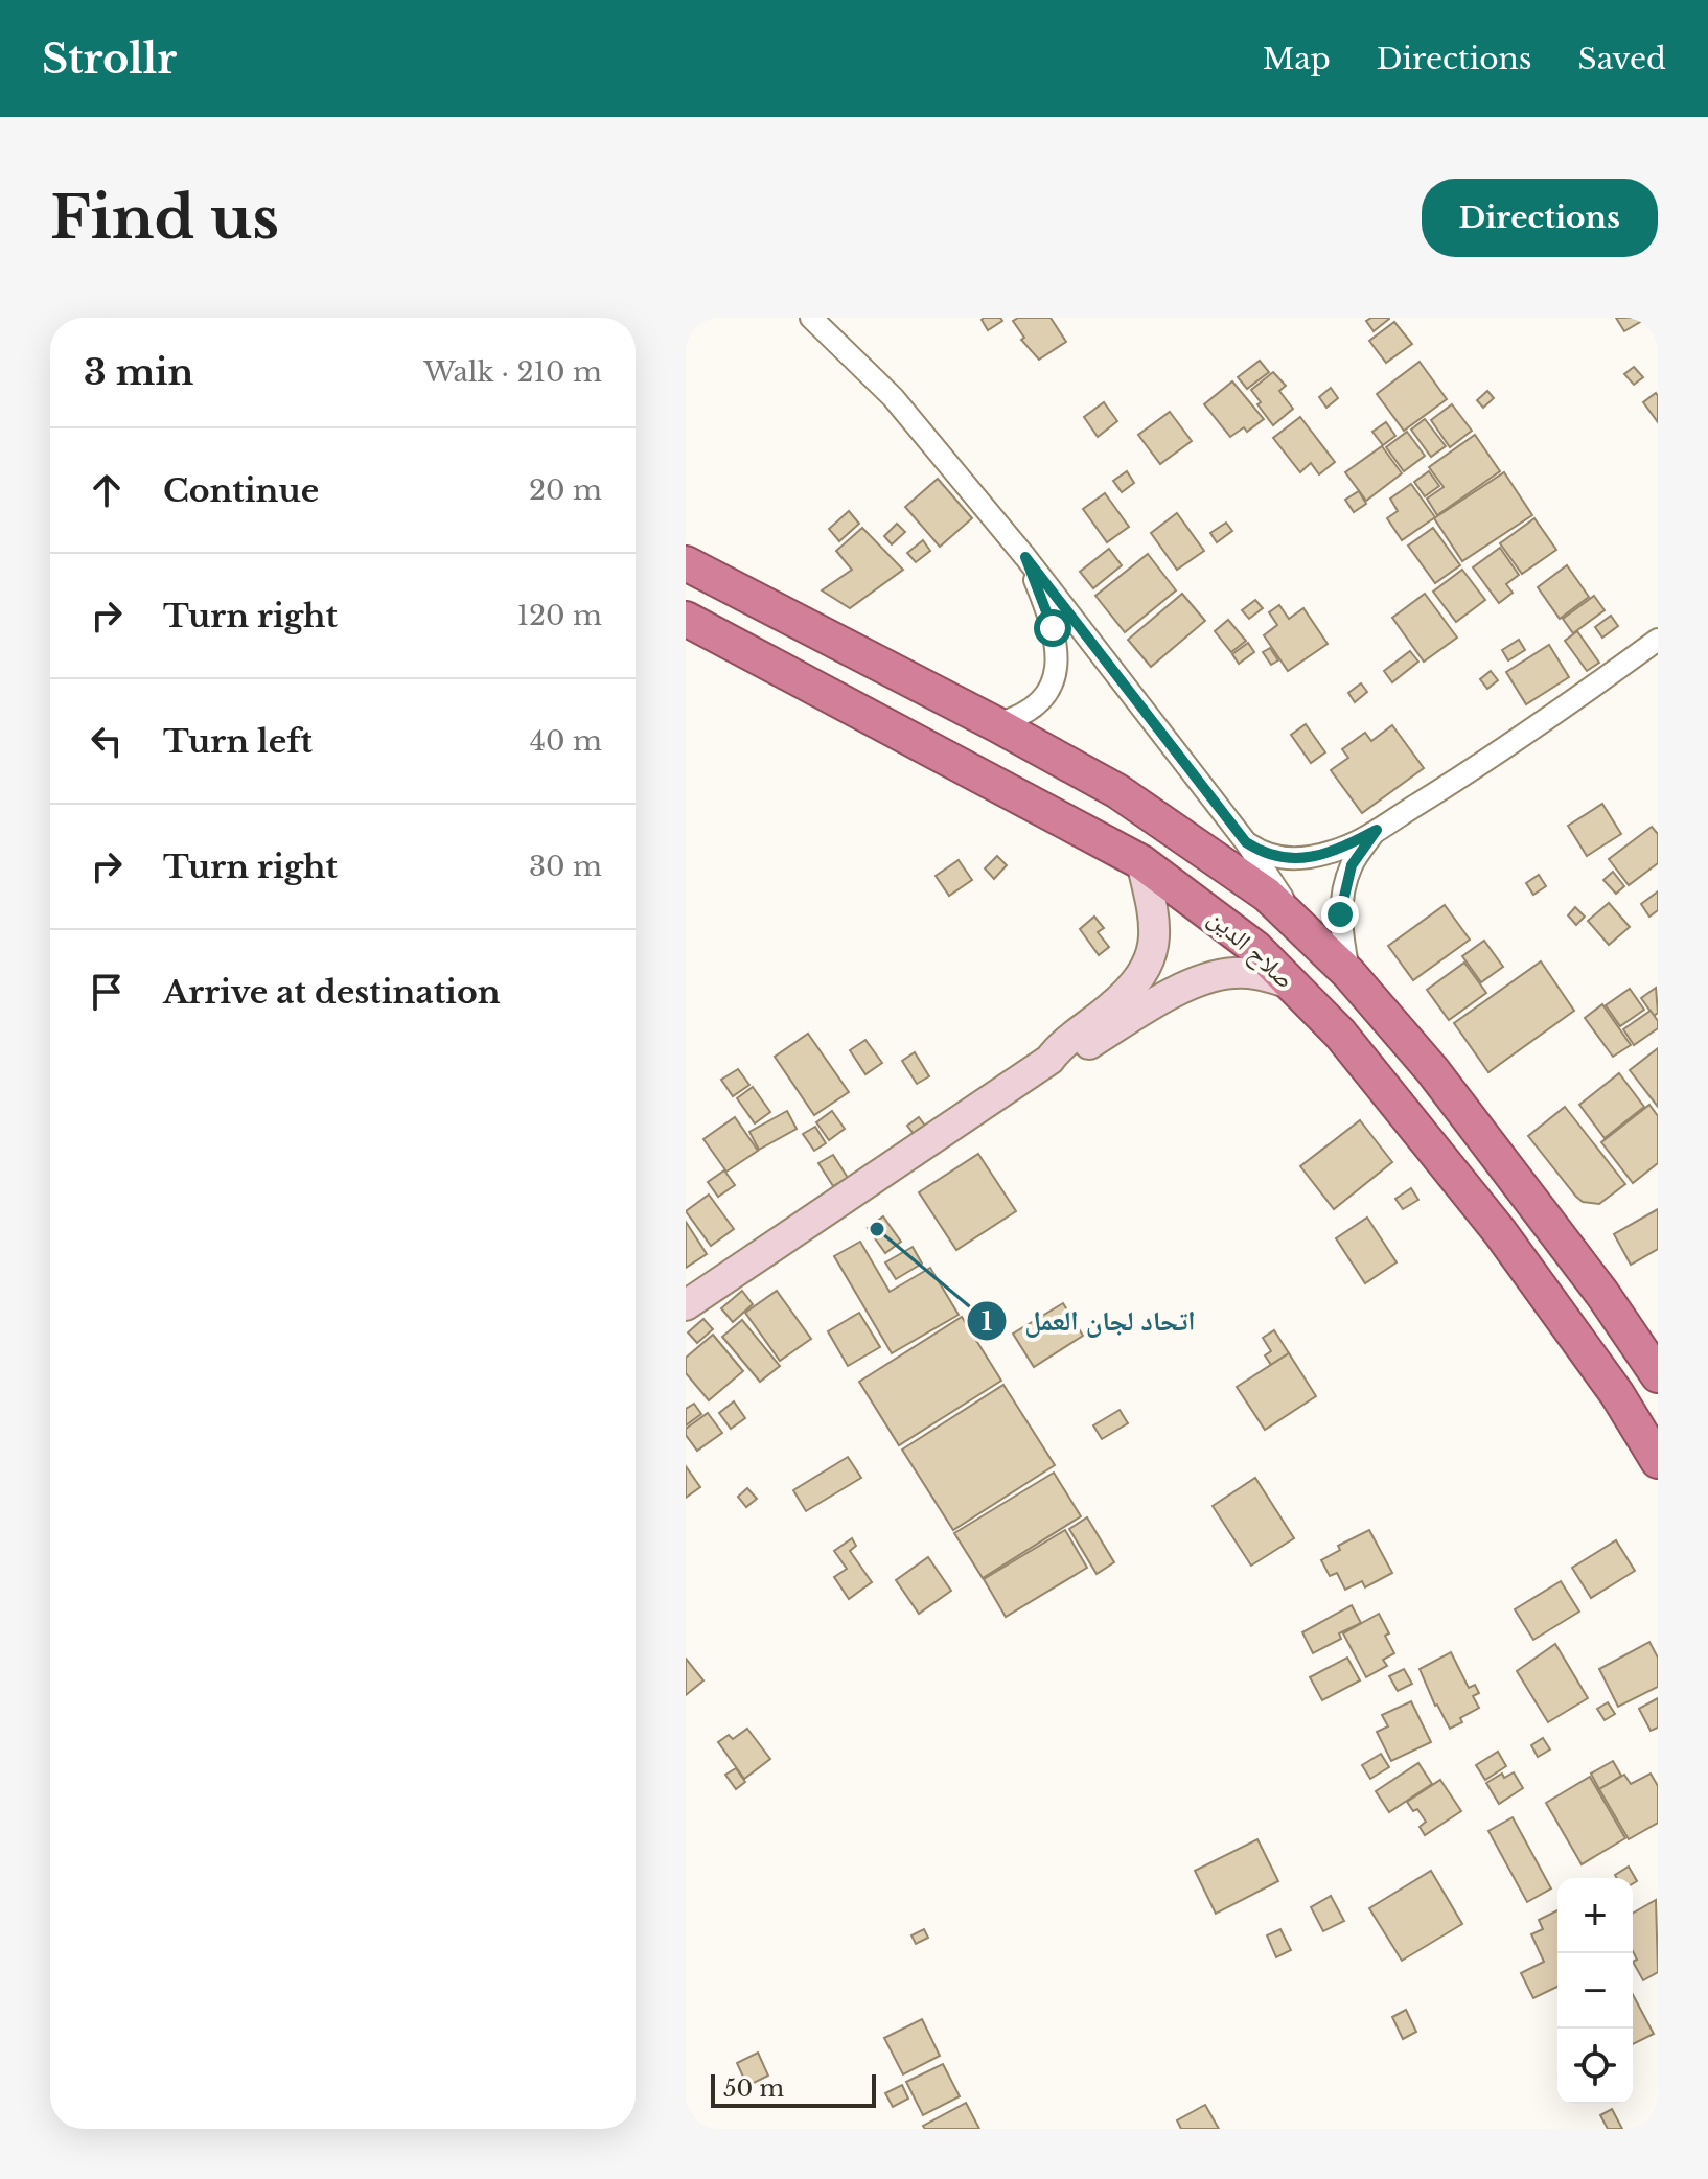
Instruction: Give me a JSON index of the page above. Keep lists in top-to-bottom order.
{
  "streets": {
    "highway": ["صلاح الدين"]
  },
  "places": ["اتحاد لجان العمل"],
  "scale_bar": "50 m",
  "page": {
    "header": "Strollr",
    "nav": ["Map", "Directions", "Saved"],
    "buttons": "Directions",
    "title": "Find us",
    "heading": ["3 min", "Walk · 210 m"],
    "list": [
      ["Continue", "20 m"],
      ["Turn right", "120 m"],
      ["Turn left", "40 m"],
      ["Turn right", "30 m"],
      "Arrive at destination"
    ],
    "map_buttons": ["+", "−"],
    "scale": "50 m"
  }
}
